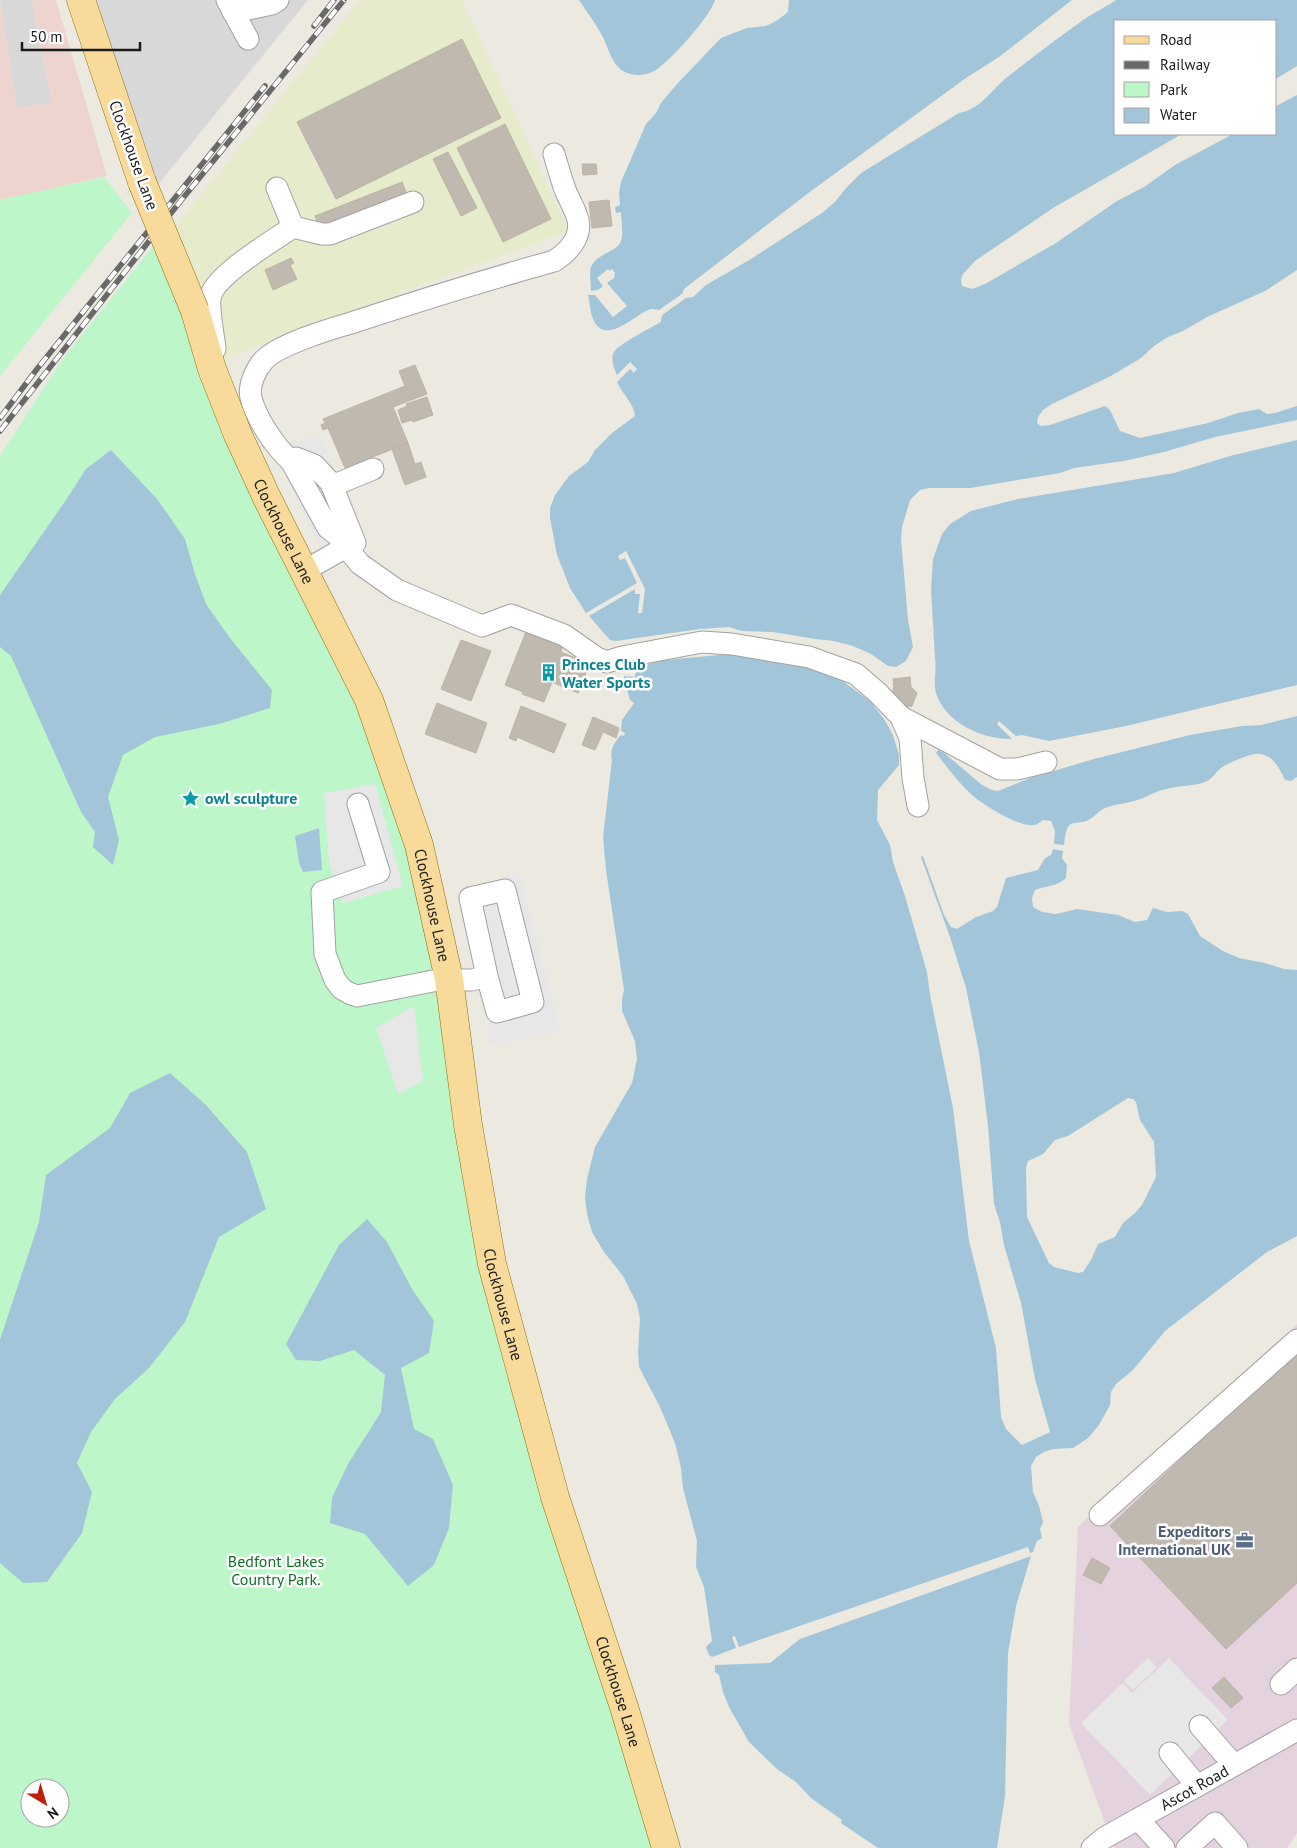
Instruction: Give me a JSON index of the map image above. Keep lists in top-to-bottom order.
{
  "streets": {
    "main road": ["Clockhouse Lane"],
    "street": ["Ascot Road"]
  },
  "parks": ["Bedfont Lakes Country Park."],
  "places": {
    "building": ["Princes Club Water Sports"],
    "place": ["owl sculpture"],
    "office": ["Expeditors International UK"]
  },
  "legend": [
    "Road",
    "Railway",
    "Park",
    "Water"
  ],
  "scale_bar": "50 m",
  "north": "bottom right"
}
